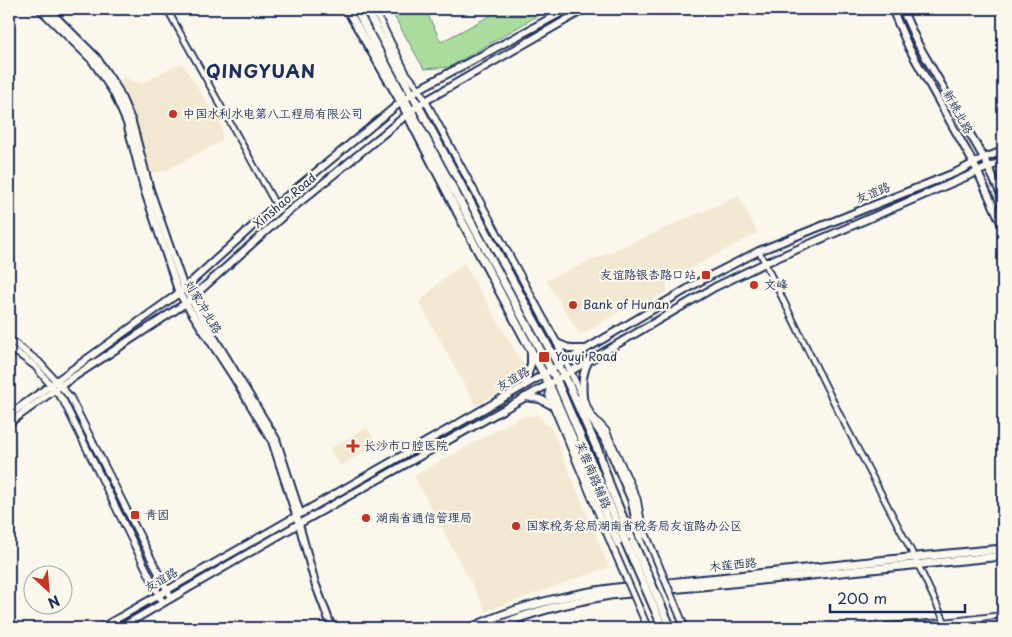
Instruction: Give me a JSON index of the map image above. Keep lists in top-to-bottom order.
{
  "streets": {
    "main road": [
      "新姚北路",
      "友谊路",
      "Xinshao Road",
      "刘家冲北路",
      "木莲西路"
    ],
    "street": ["芙蓉南路辅路"]
  },
  "crossings": [
    ["新姚北路", "友谊路"],
    ["友谊路", "刘家冲北路"],
    ["友谊路", "芙蓉南路辅路"],
    ["Xinshao Road", "刘家冲北路"]
  ],
  "districts": ["QINGYUAN"],
  "places": {
    "other": [
      "中国水利水电第八工程局有限公司",
      "文峰",
      "Bank of Hunan",
      "湖南省通信管理局",
      "国家税务总局湖南省税务局友谊路办公区"
    ],
    "transit": ["友谊路银杏路口站", "Youyi Road", "青园"],
    "health": ["长沙市口腔医院"]
  },
  "scale_bar": "200 m",
  "north": "bottom right"
}
